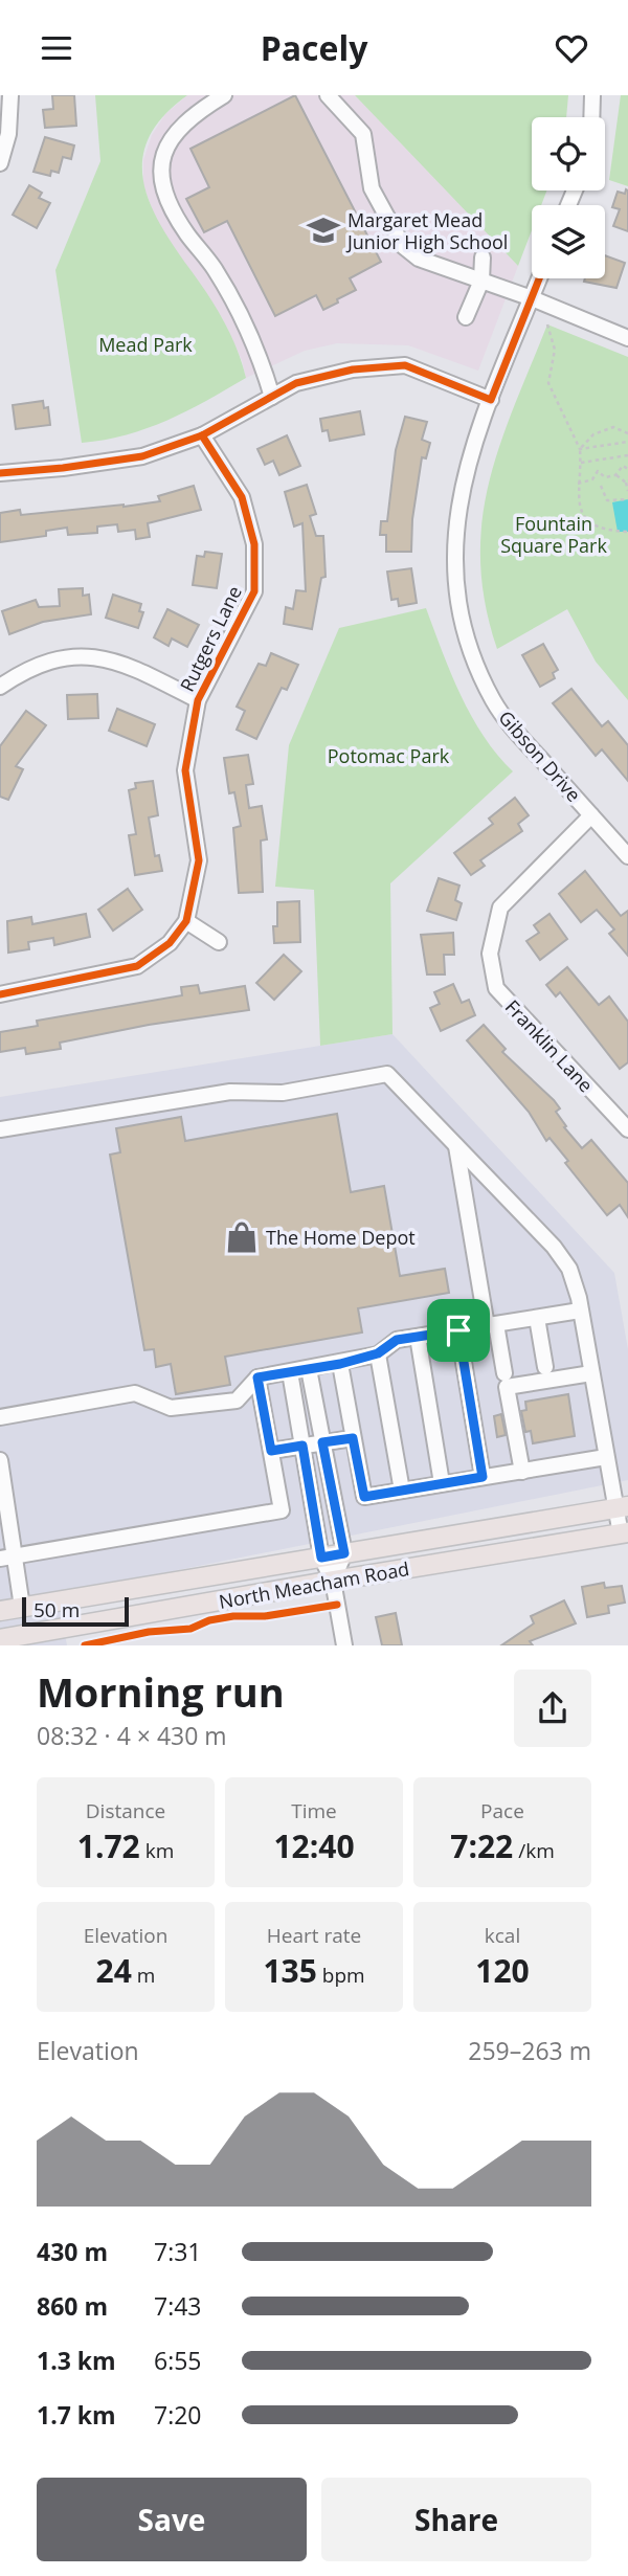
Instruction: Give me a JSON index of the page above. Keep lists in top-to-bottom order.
{
  "streets": {
    "main road": ["North Meacham Road"],
    "street": ["Rutgers Lane", "Gibson Drive", "Franklin Lane"]
  },
  "crossings": [
    ["Gibson Drive", "Franklin Lane"]
  ],
  "parks": ["Mead Park", "Fountain Square Park", "Potomac Park"],
  "places": {
    "school or university": ["Margaret Mead Junior High School"],
    "shop": ["The Home Depot"]
  },
  "scale_bar": "50 m",
  "page": {
    "header": "Pacely",
    "scale": "50 m",
    "heading": ["Morning run", "08:32 · 4 × 430 m"],
    "stats": [
      ["Distance", "1.72 km"],
      ["Time", "12:40"],
      ["Pace", "7:22 /km"],
      ["Elevation", "24 m"],
      ["Heart rate", "135 bpm"],
      ["kcal", "120"]
    ],
    "chart": ["Elevation", "259–263 m"],
    "list": [
      {
        "name": "430 m",
        "note": "7:31"
      },
      {
        "name": "860 m",
        "note": "7:43"
      },
      {
        "name": "1.3 km",
        "note": "6:55"
      },
      {
        "name": "1.7 km",
        "note": "7:20"
      }
    ],
    "buttons": ["Save", "Share"]
  }
}
